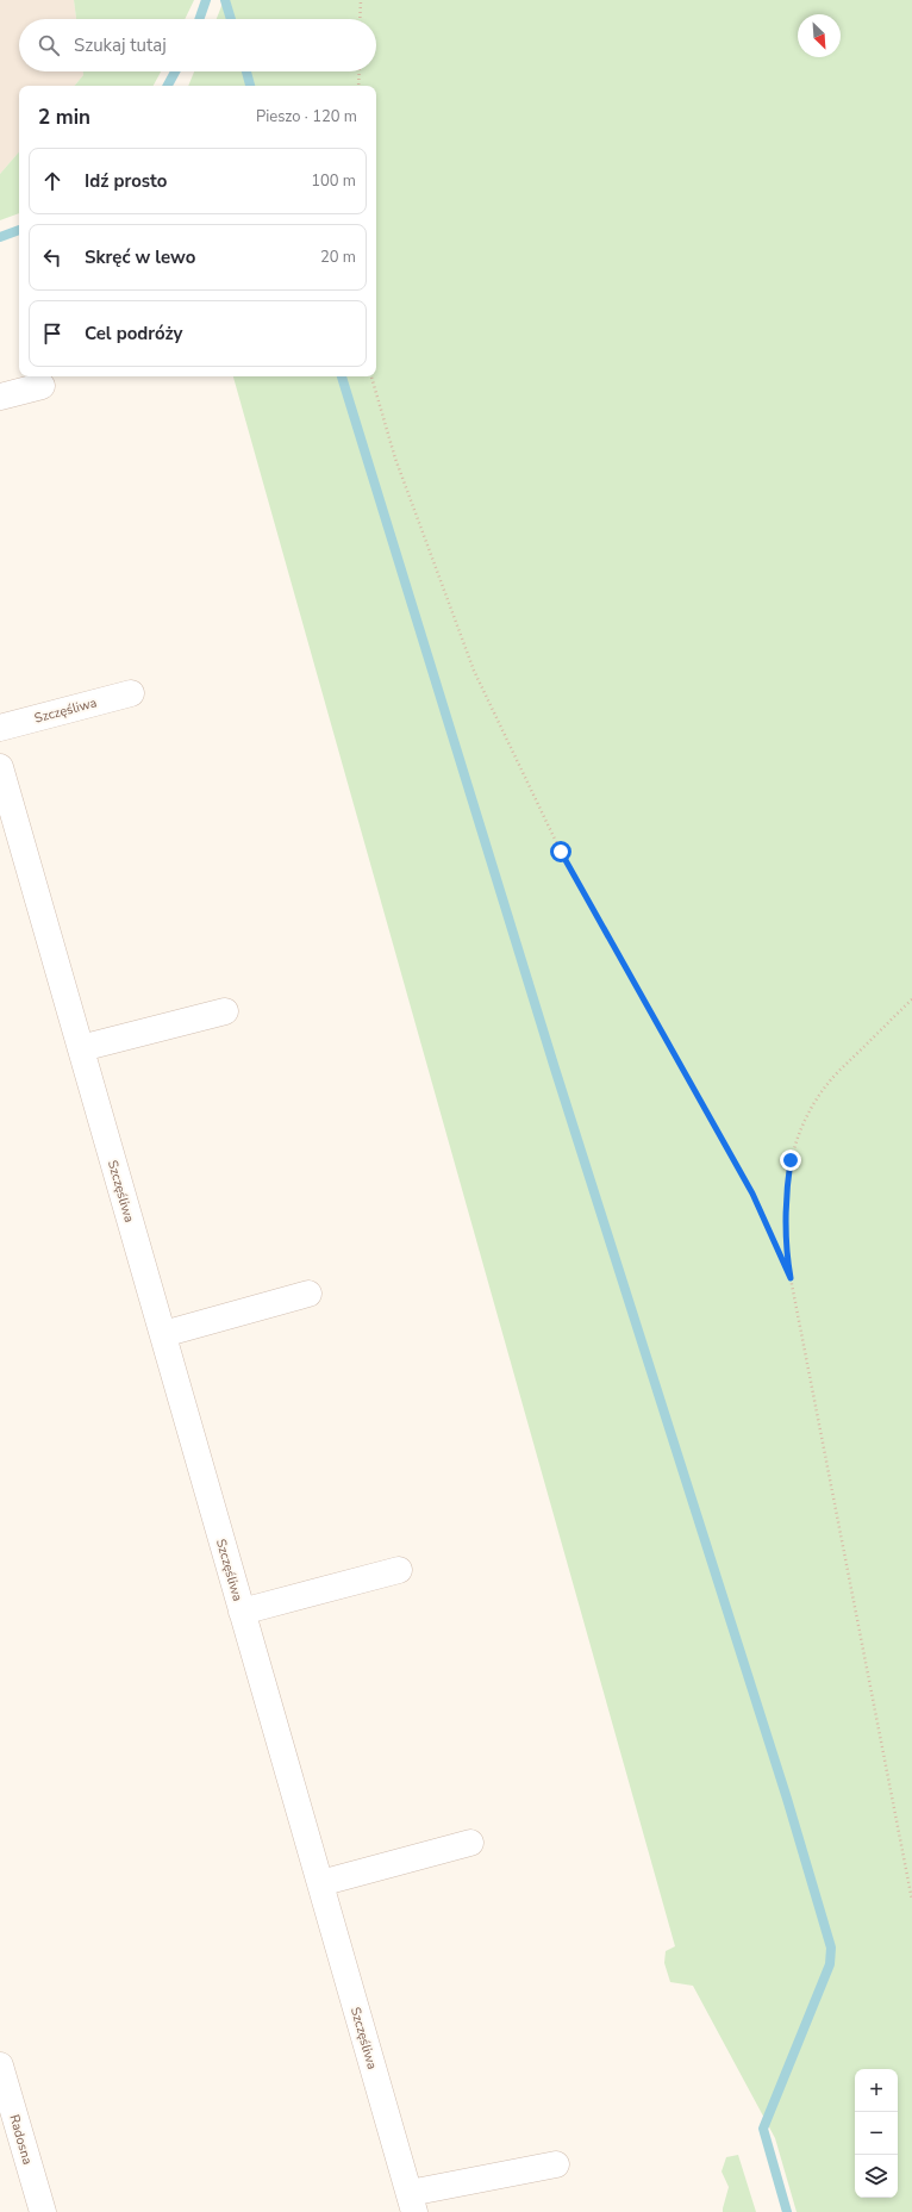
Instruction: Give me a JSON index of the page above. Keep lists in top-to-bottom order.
{
  "streets": {
    "street": ["Szczęśliwa", "Radosna"]
  },
  "north": "bottom right",
  "page": {
    "search": "Szukaj tutaj",
    "heading": ["2 min", "Pieszo · 120 m"],
    "list": [
      ["Idź prosto", "100 m"],
      ["Skręć w lewo", "20 m"],
      "Cel podróży"
    ],
    "map_buttons": ["+", "−"]
  }
}
